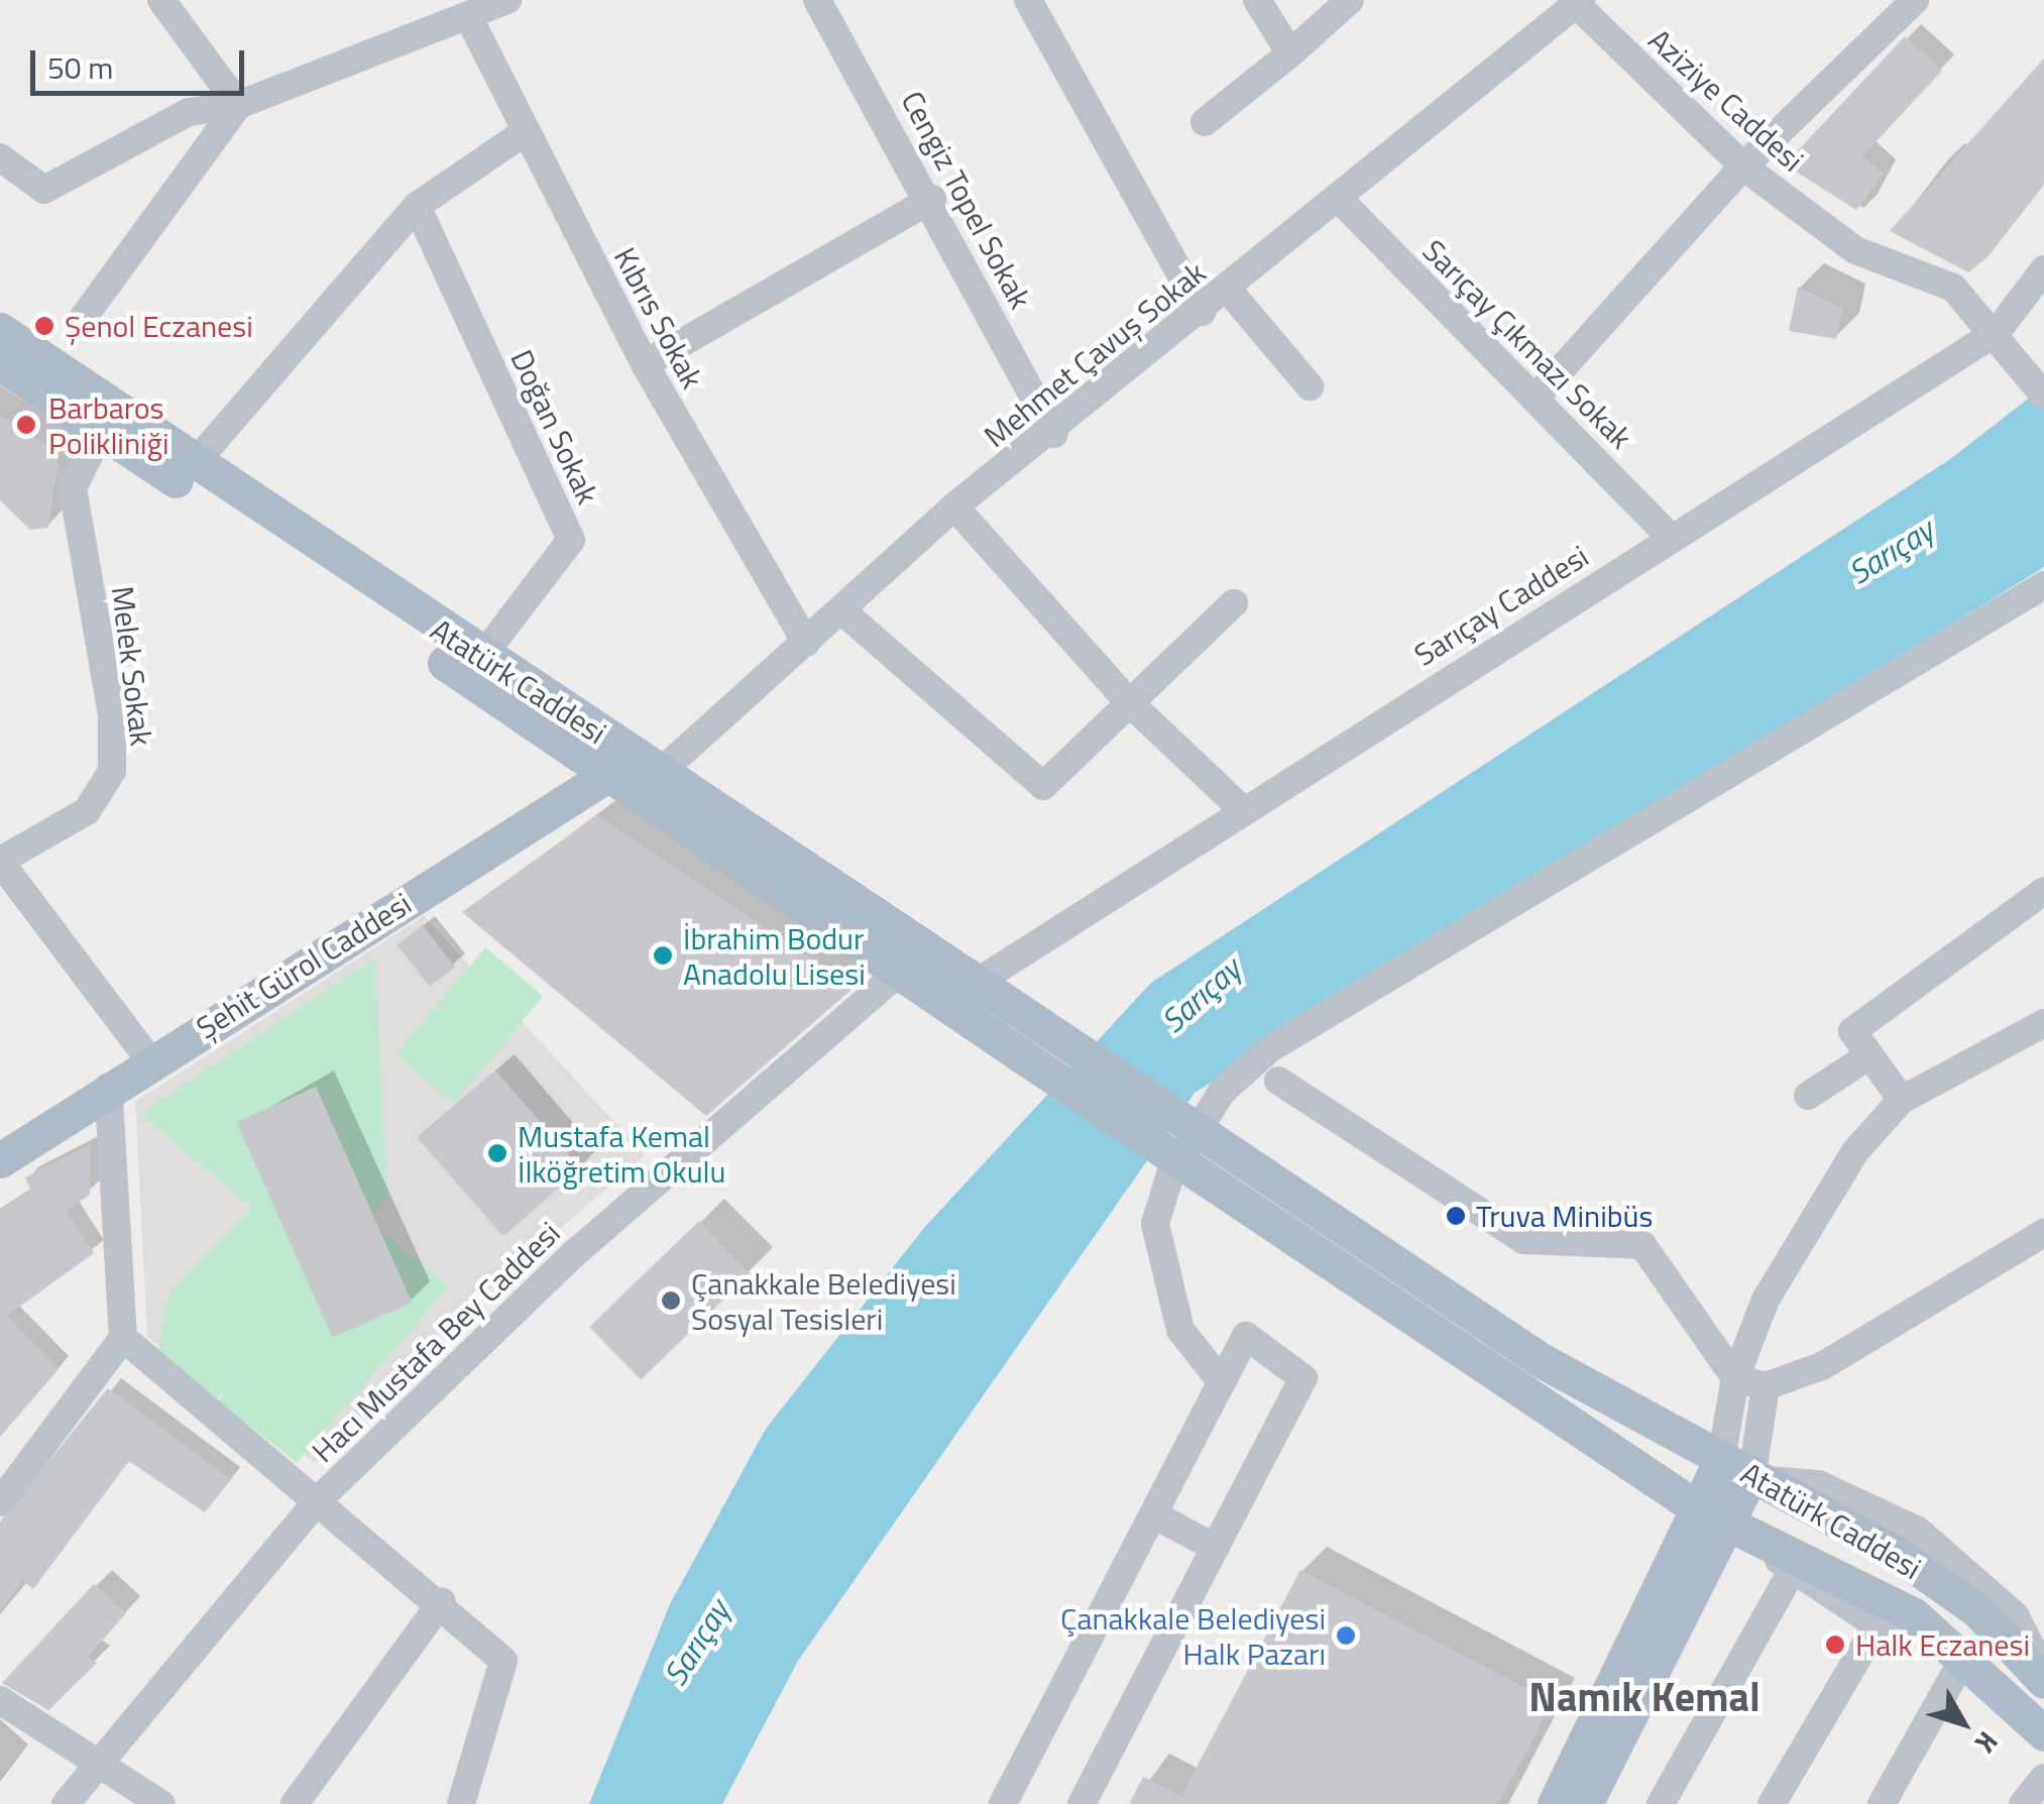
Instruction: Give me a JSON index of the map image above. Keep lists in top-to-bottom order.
{
  "streets": {
    "main road": ["Atatürk Caddesi", "Şehit Gürol Caddesi"],
    "street": [
      "Aziziye Caddesi",
      "Cengiz Topel Sokak",
      "Kıbrıs Sokak",
      "Sarıçay Çıkmazı Sokak",
      "Mehmet Çavuş Sokak",
      "Doğan Sokak",
      "Sarıçay Caddesi",
      "Melek Sokak",
      "Hacı Mustafa Bey Caddesi"
    ]
  },
  "crossings": [
    ["Aziziye Caddesi", "Mehmet Çavuş Sokak"],
    ["Aziziye Caddesi", "Sarıçay Caddesi"],
    ["Cengiz Topel Sokak", "Mehmet Çavuş Sokak"],
    ["Kıbrıs Sokak", "Mehmet Çavuş Sokak"],
    ["Sarıçay Çıkmazı Sokak", "Mehmet Çavuş Sokak"],
    ["Sarıçay Çıkmazı Sokak", "Sarıçay Caddesi"],
    ["Mehmet Çavuş Sokak", "Atatürk Caddesi"],
    ["Doğan Sokak", "Atatürk Caddesi"],
    ["Sarıçay Caddesi", "Atatürk Caddesi"],
    ["Melek Sokak", "Atatürk Caddesi"],
    ["Atatürk Caddesi", "Şehit Gürol Caddesi"],
    ["Atatürk Caddesi", "Hacı Mustafa Bey Caddesi"]
  ],
  "districts": ["Namık Kemal"],
  "water": ["Sarıçay"],
  "places": [
    "Şenol Eczanesi",
    "Barbaros Polikliniği",
    "İbrahim Bodur Anadolu Lisesi",
    "Mustafa Kemal İlköğretim Okulu",
    "Truva Minibüs",
    "Çanakkale Belediyesi Sosyal Tesisleri",
    "Çanakkale Belediyesi Halk Pazarı",
    "Halk Eczanesi"
  ],
  "scale_bar": "50 m",
  "north": "bottom right"
}
